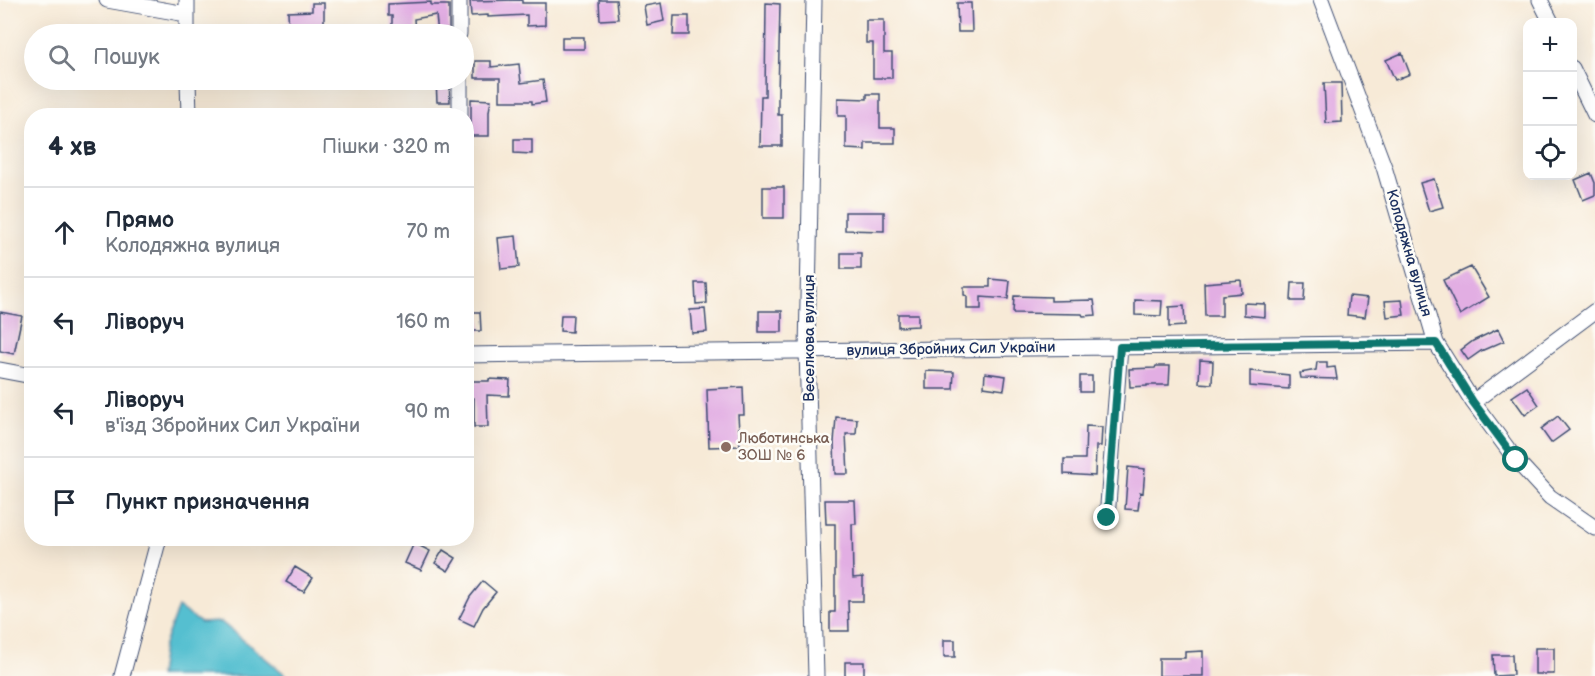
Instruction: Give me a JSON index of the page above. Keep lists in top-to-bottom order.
{
  "streets": {
    "street": ["Колодяжна вулиця", "Веселкова вулиця", "вулиця Збройних Сил України"]
  },
  "crossings": [
    ["Колодяжна вулиця", "вулиця Збройних Сил України"],
    ["Веселкова вулиця", "вулиця Збройних Сил України"]
  ],
  "places": ["Люботинська ЗОШ № 6"],
  "page": {
    "map_buttons": ["+", "−"],
    "search": "Пошук",
    "heading": ["4 хв", "Пішки · 320 m"],
    "list": [
      ["Прямо", "Колодяжна вулиця", "70 m"],
      ["Ліворуч", "160 m"],
      ["Ліворуч", "в'їзд Збройних Сил України", "90 m"],
      "Пункт призначення"
    ]
  }
}
